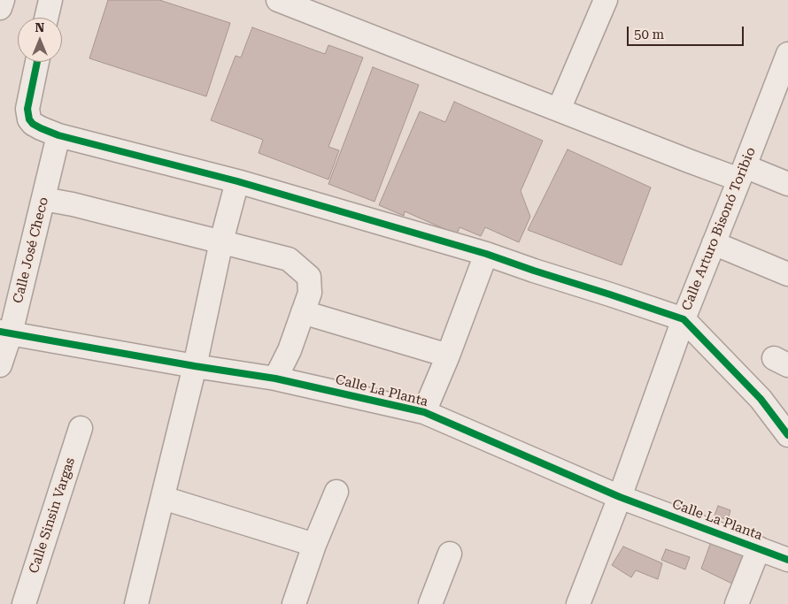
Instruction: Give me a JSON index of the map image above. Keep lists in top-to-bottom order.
{
  "streets": {
    "street": [
      "Calle Arturo Bisonó Toribio",
      "Calle José Checo",
      "Calle La Planta",
      "Calle Sinsin Vargas"
    ]
  },
  "crossings": [
    ["Calle Arturo Bisonó Toribio", "Calle La Planta"],
    ["Calle José Checo", "Calle La Planta"]
  ],
  "scale_bar": "50 m",
  "north": "top"
}
